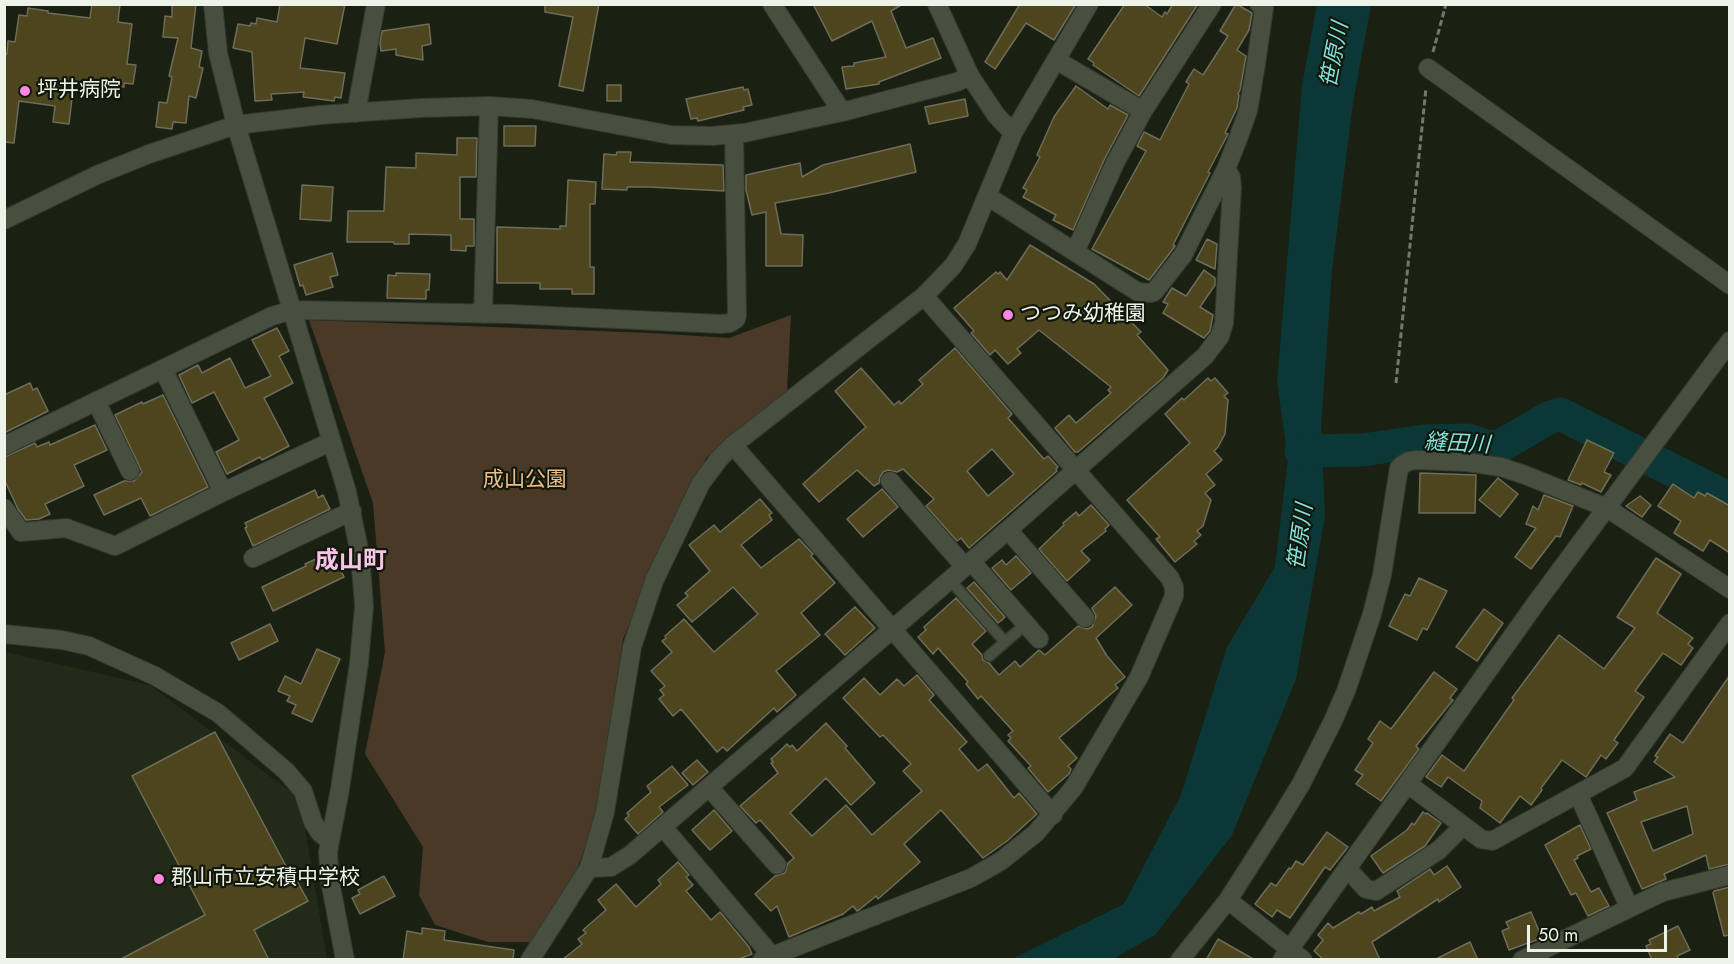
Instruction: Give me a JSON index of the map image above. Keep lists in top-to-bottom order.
{
  "districts": ["成山町"],
  "water": ["笹原川", "縫田川"],
  "parks": ["成山公園"],
  "places": ["坪井病院", "つつみ幼稚園", "郡山市立安積中学校"],
  "scale_bar": "50 m"
}
